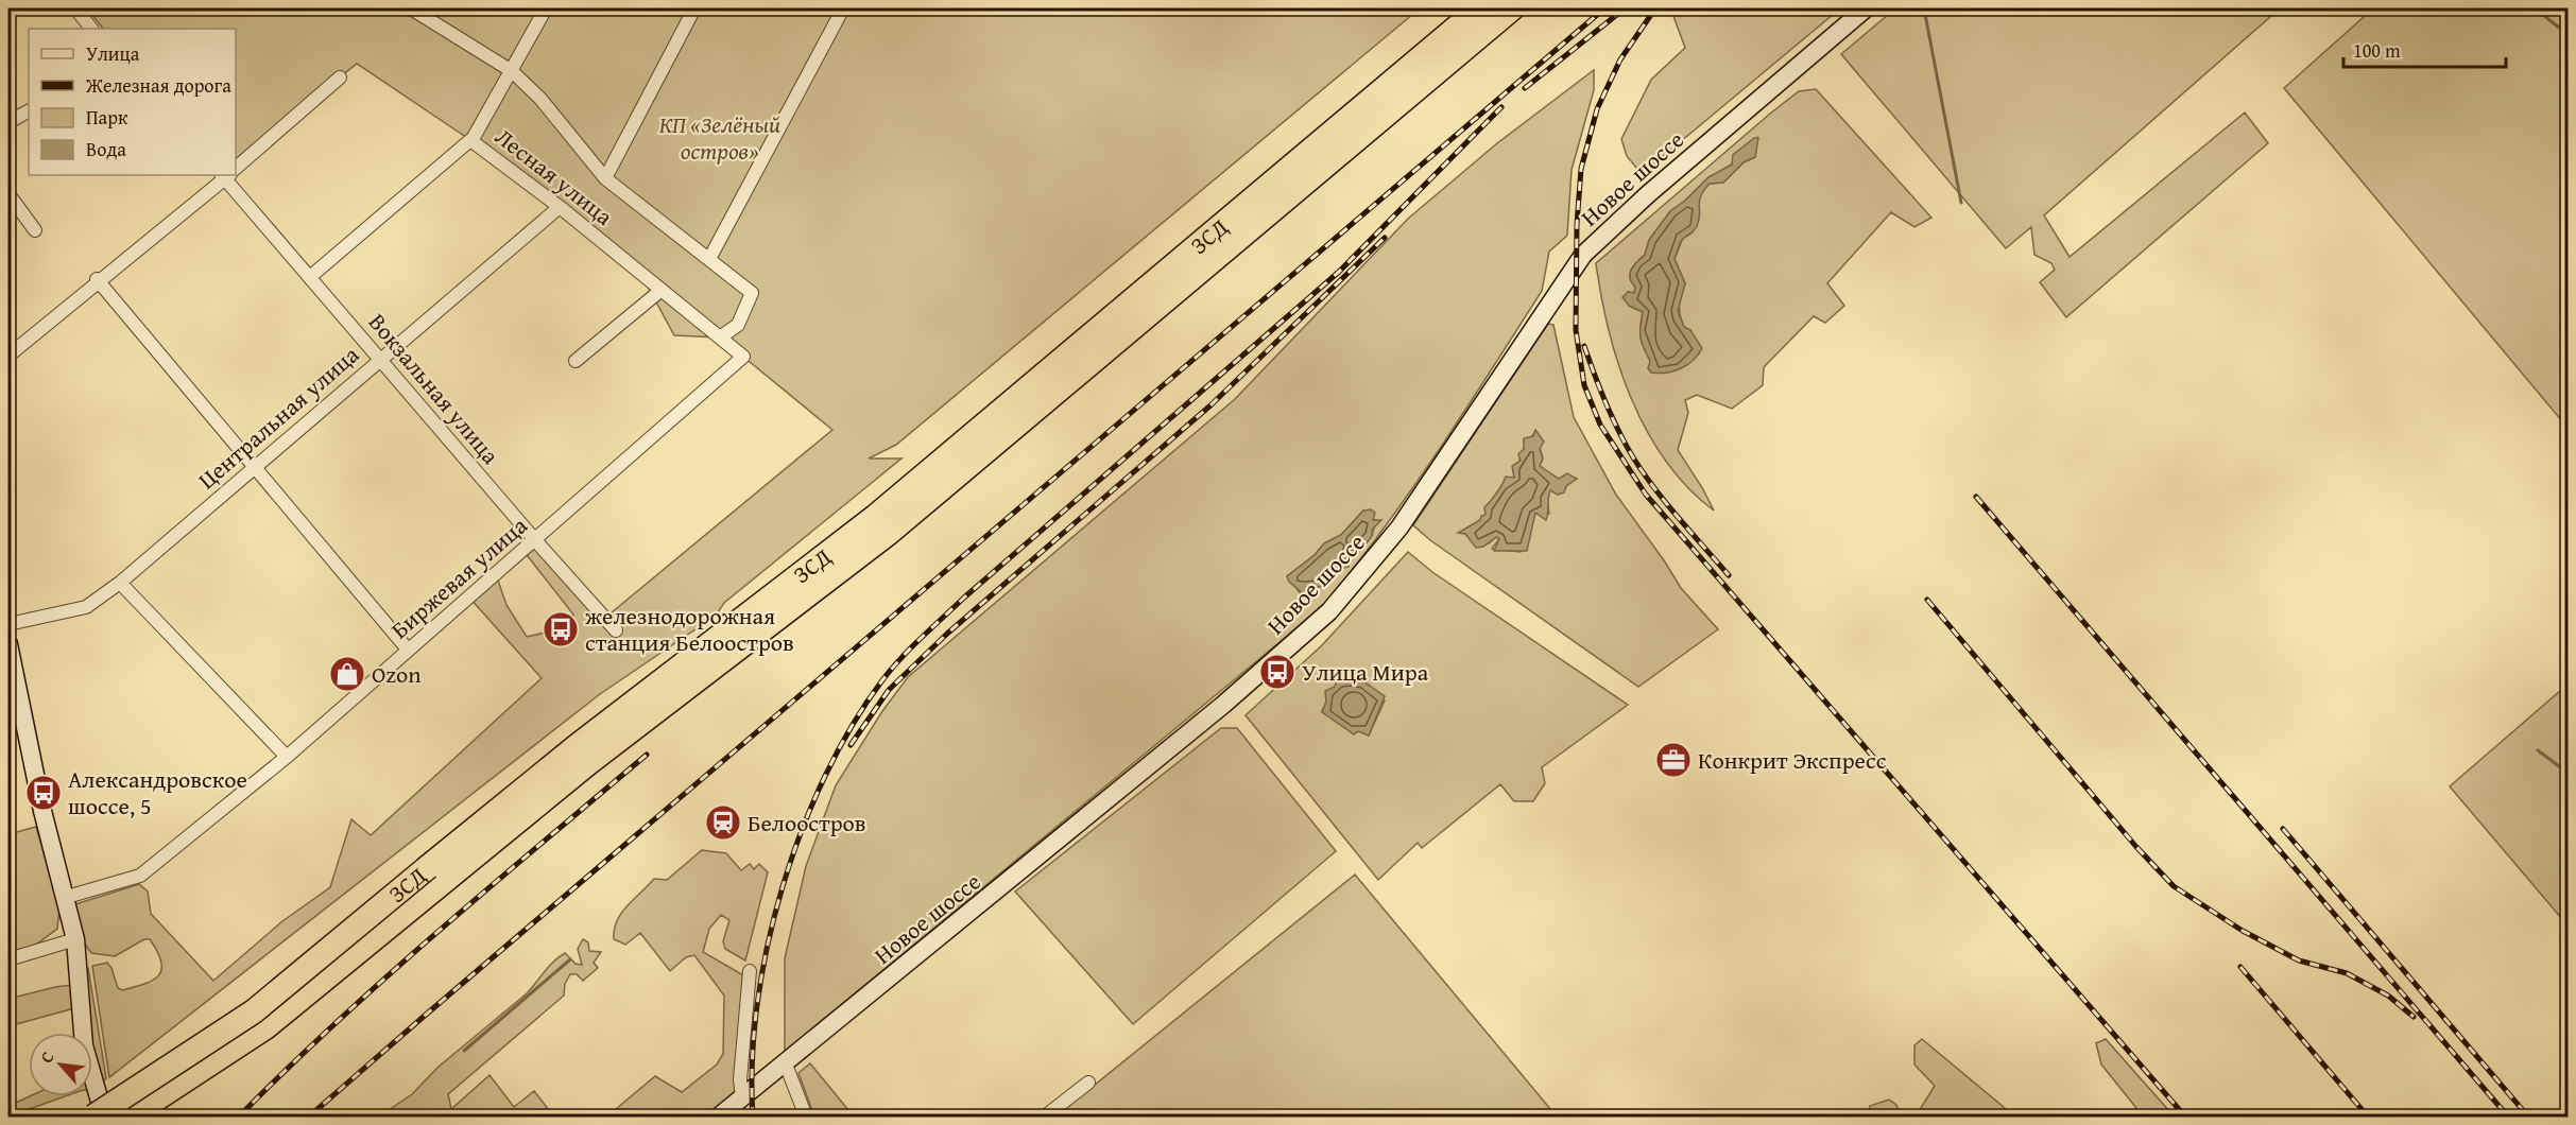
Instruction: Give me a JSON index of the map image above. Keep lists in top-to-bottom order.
{
  "streets": {
    "highway": ["ЗСД"],
    "main road": ["Новое шоссе"],
    "street": [
      "Лесная улица",
      "Вокзальная улица",
      "Центральная улица",
      "Биржевая улица"
    ]
  },
  "crossings": [
    ["Лесная улица", "Вокзальная улица"],
    ["Лесная улица", "Центральная улица"],
    ["Лесная улица", "Биржевая улица"],
    ["Вокзальная улица", "Центральная улица"],
    ["Вокзальная улица", "Биржевая улица"]
  ],
  "parks": ["КП «Зелёный остров»"],
  "places": {
    "bus stop": ["железнодорожная станция Белоостров", "Улица Мира", "Александровское шоссе, 5"],
    "shop": ["Ozon"],
    "office": ["Конкрит Экспресс"],
    "station": ["Белоостров"]
  },
  "legend": [
    "Улица",
    "Железная дорога",
    "Парк",
    "Вода"
  ],
  "scale_bar": "100 m",
  "north": "top left"
}
